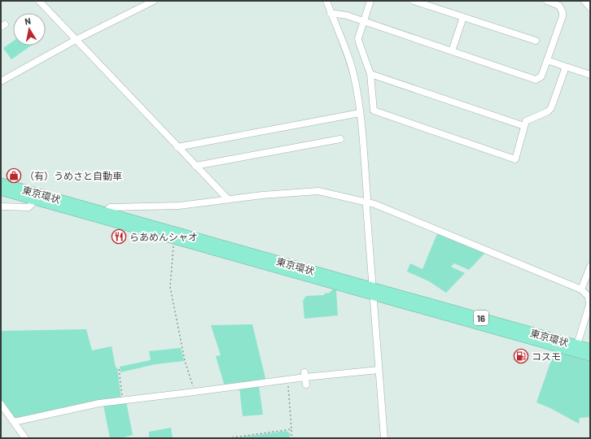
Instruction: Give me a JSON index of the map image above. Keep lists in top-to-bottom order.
{
  "streets": {
    "highway": ["東京環状", "16"]
  },
  "places": {
    "shop": ["（有）うめさと自動車"],
    "restaurant": ["らあめんシャオ"],
    "fuel station": ["コスモ"]
  },
  "north": "top"
}
